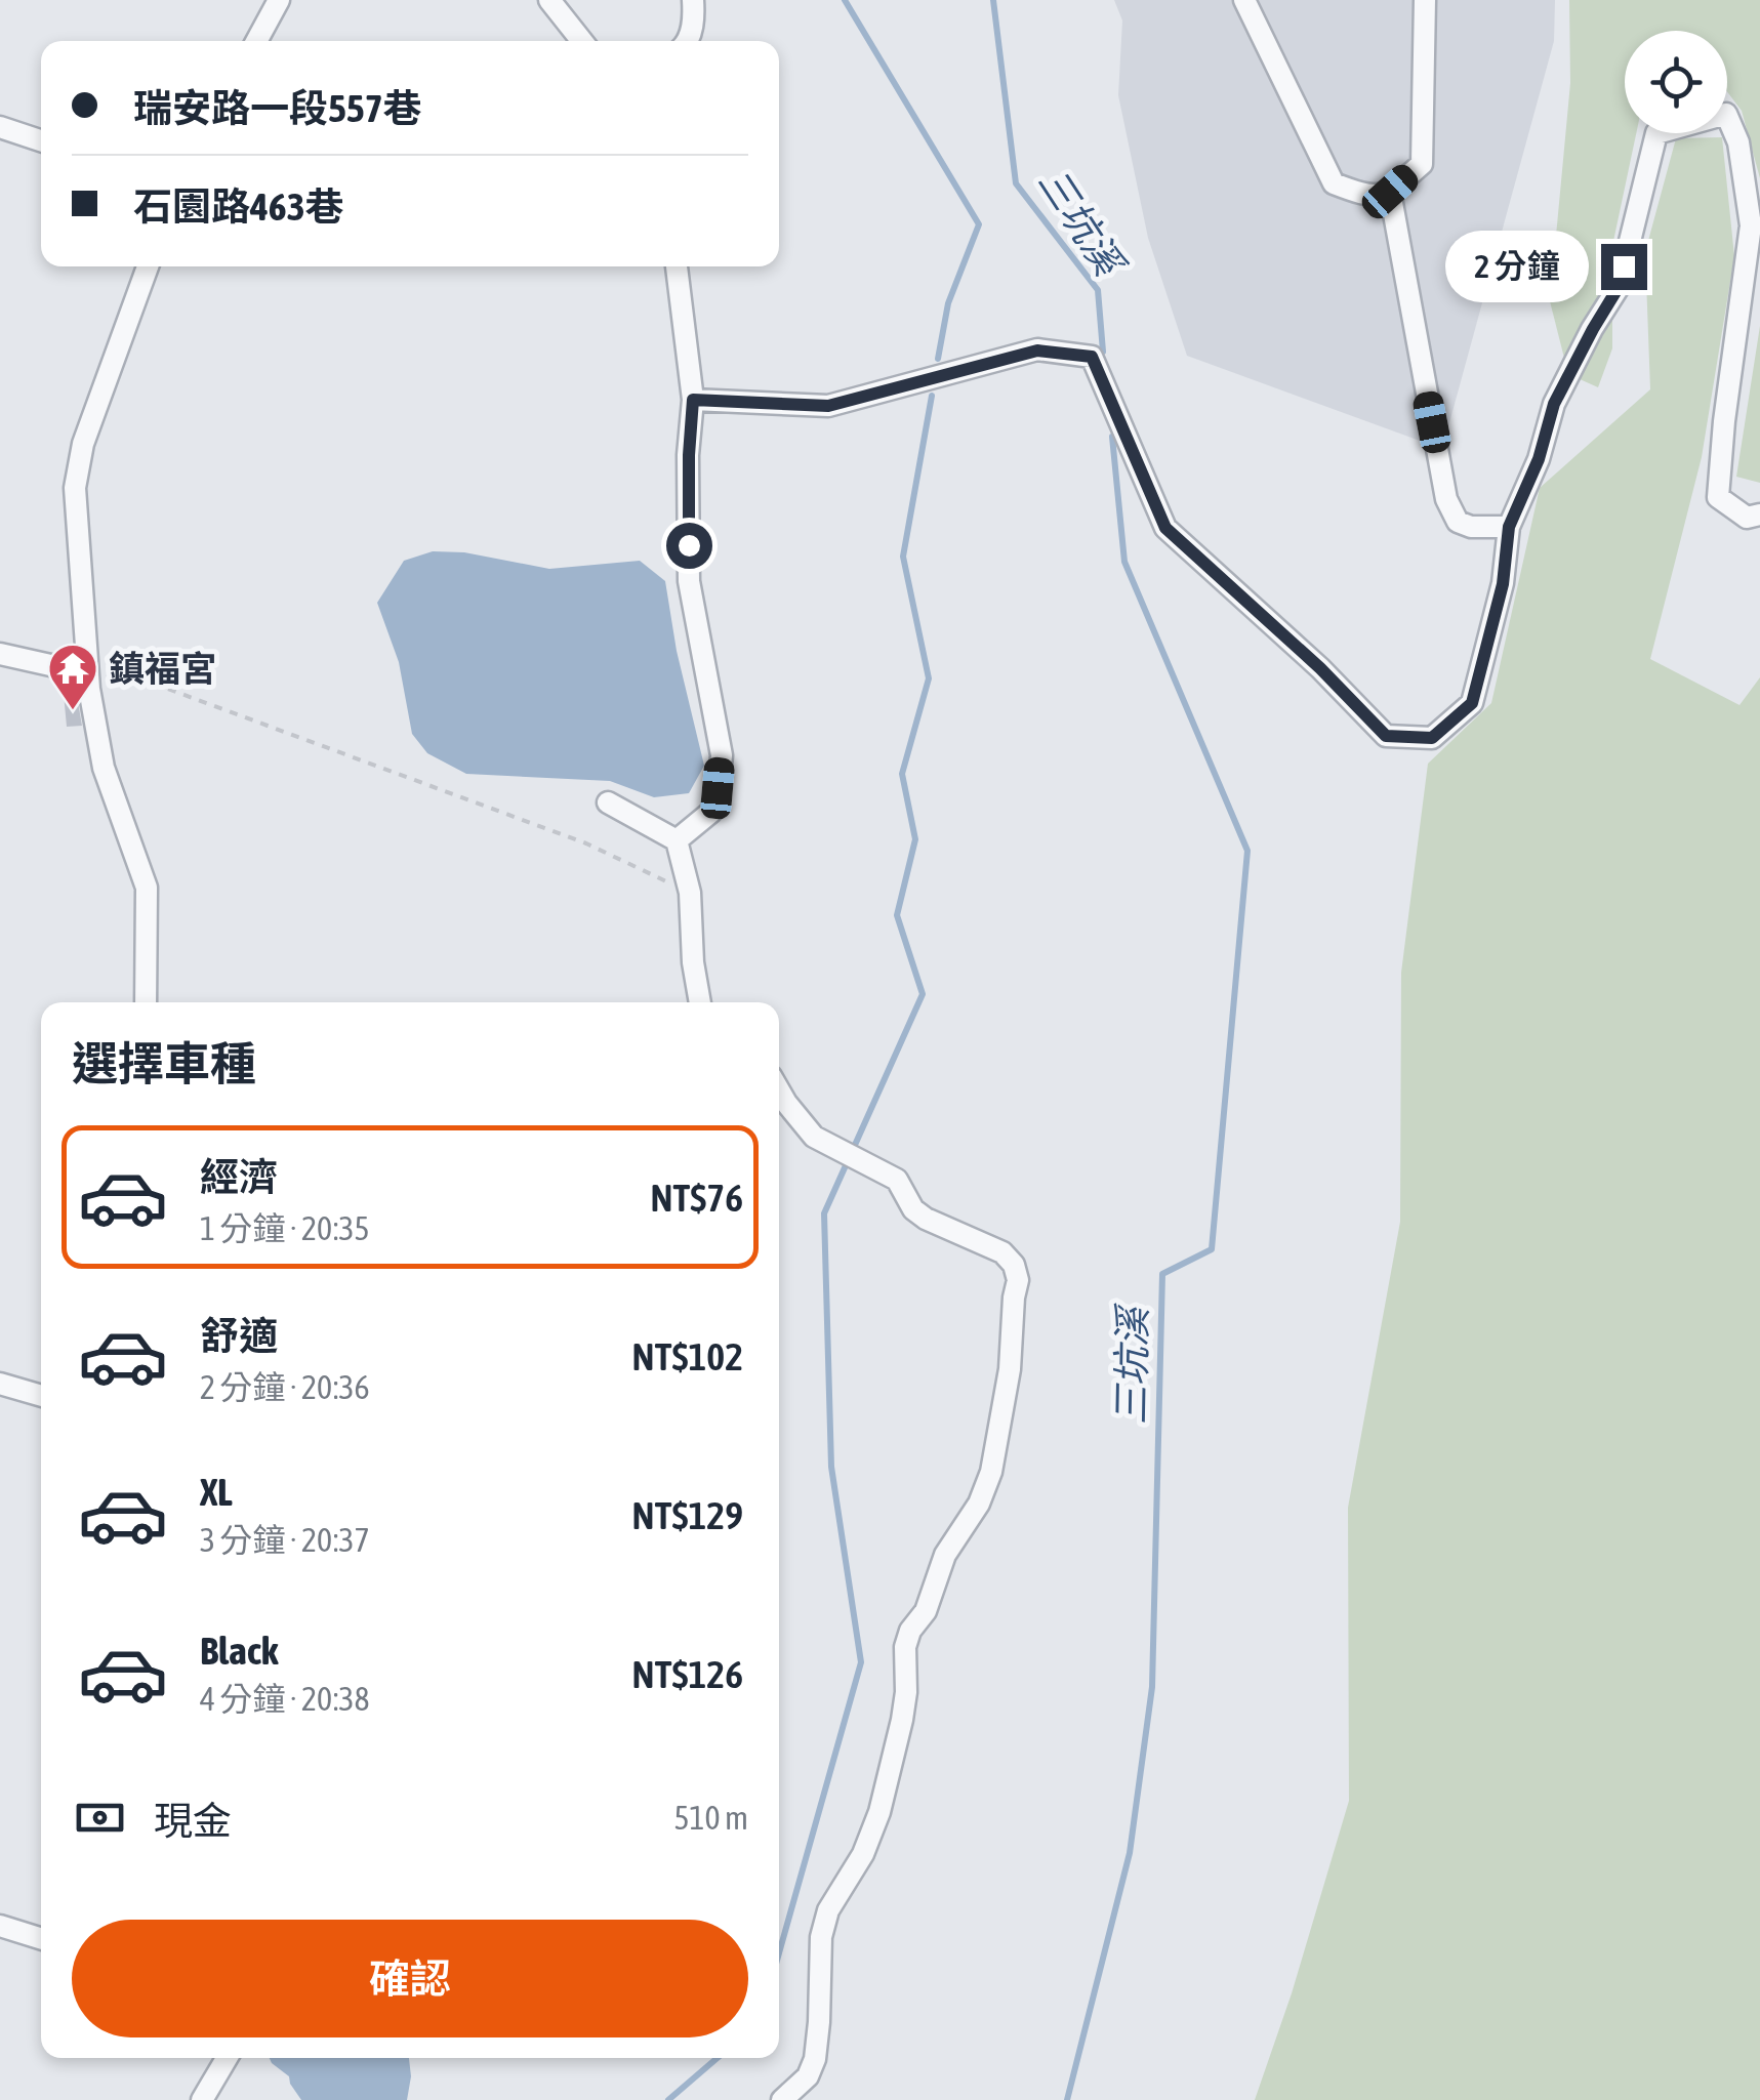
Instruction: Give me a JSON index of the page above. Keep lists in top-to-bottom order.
{
  "water": ["三坑溪"],
  "places": {
    "temple": ["鎮福宮"]
  },
  "page": {
    "banner": ["瑞安路一段557巷", "石園路463巷"],
    "bubble": "2 分鐘",
    "heading": "選擇車種",
    "list": [
      {
        "name": "經濟",
        "note": "1 分鐘 · 20:35",
        "value": "NT$76"
      },
      {
        "name": "舒適",
        "note": "2 分鐘 · 20:36",
        "value": "NT$102"
      },
      {
        "name": "XL",
        "note": "3 分鐘 · 20:37",
        "value": "NT$129"
      },
      {
        "name": "Black",
        "note": "4 分鐘 · 20:38",
        "value": "NT$126"
      }
    ],
    "pay": ["現金", "510 m"],
    "buttons": "確認"
  }
}
